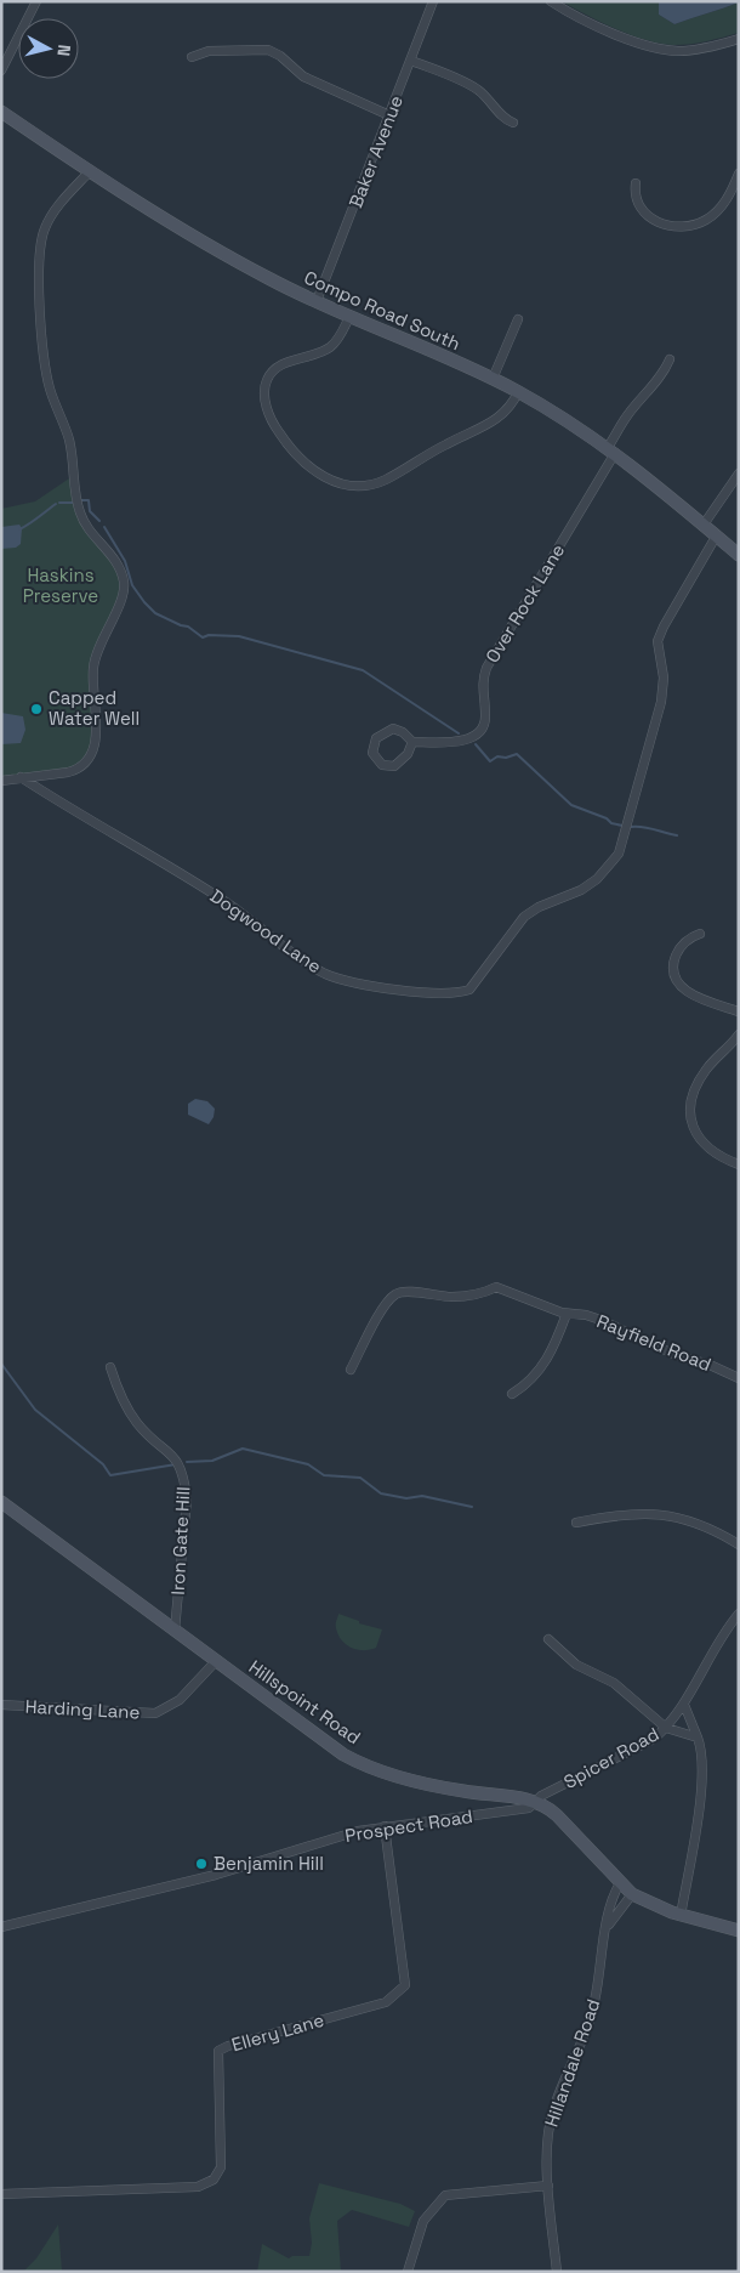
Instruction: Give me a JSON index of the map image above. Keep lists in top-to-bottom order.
{
  "streets": {
    "street": [
      "Baker Avenue",
      "Compo Road South",
      "Over Rock Lane",
      "Dogwood Lane",
      "Rayfield Road",
      "Iron Gate Hill",
      "Hillspoint Road",
      "Harding Lane",
      "Spicer Road",
      "Prospect Road",
      "Ellery Lane",
      "Hillandale Road"
    ]
  },
  "crossings": [
    ["Baker Avenue", "Compo Road South"],
    ["Compo Road South", "Over Rock Lane"],
    ["Compo Road South", "Dogwood Lane"],
    ["Iron Gate Hill", "Hillspoint Road"],
    ["Hillspoint Road", "Harding Lane"],
    ["Hillspoint Road", "Spicer Road"],
    ["Hillspoint Road", "Prospect Road"],
    ["Hillspoint Road", "Hillandale Road"],
    ["Spicer Road", "Prospect Road"],
    ["Prospect Road", "Ellery Lane"]
  ],
  "parks": ["Haskins Preserve"],
  "places": ["Capped Water Well", "Benjamin Hill"],
  "north": "right"
}
